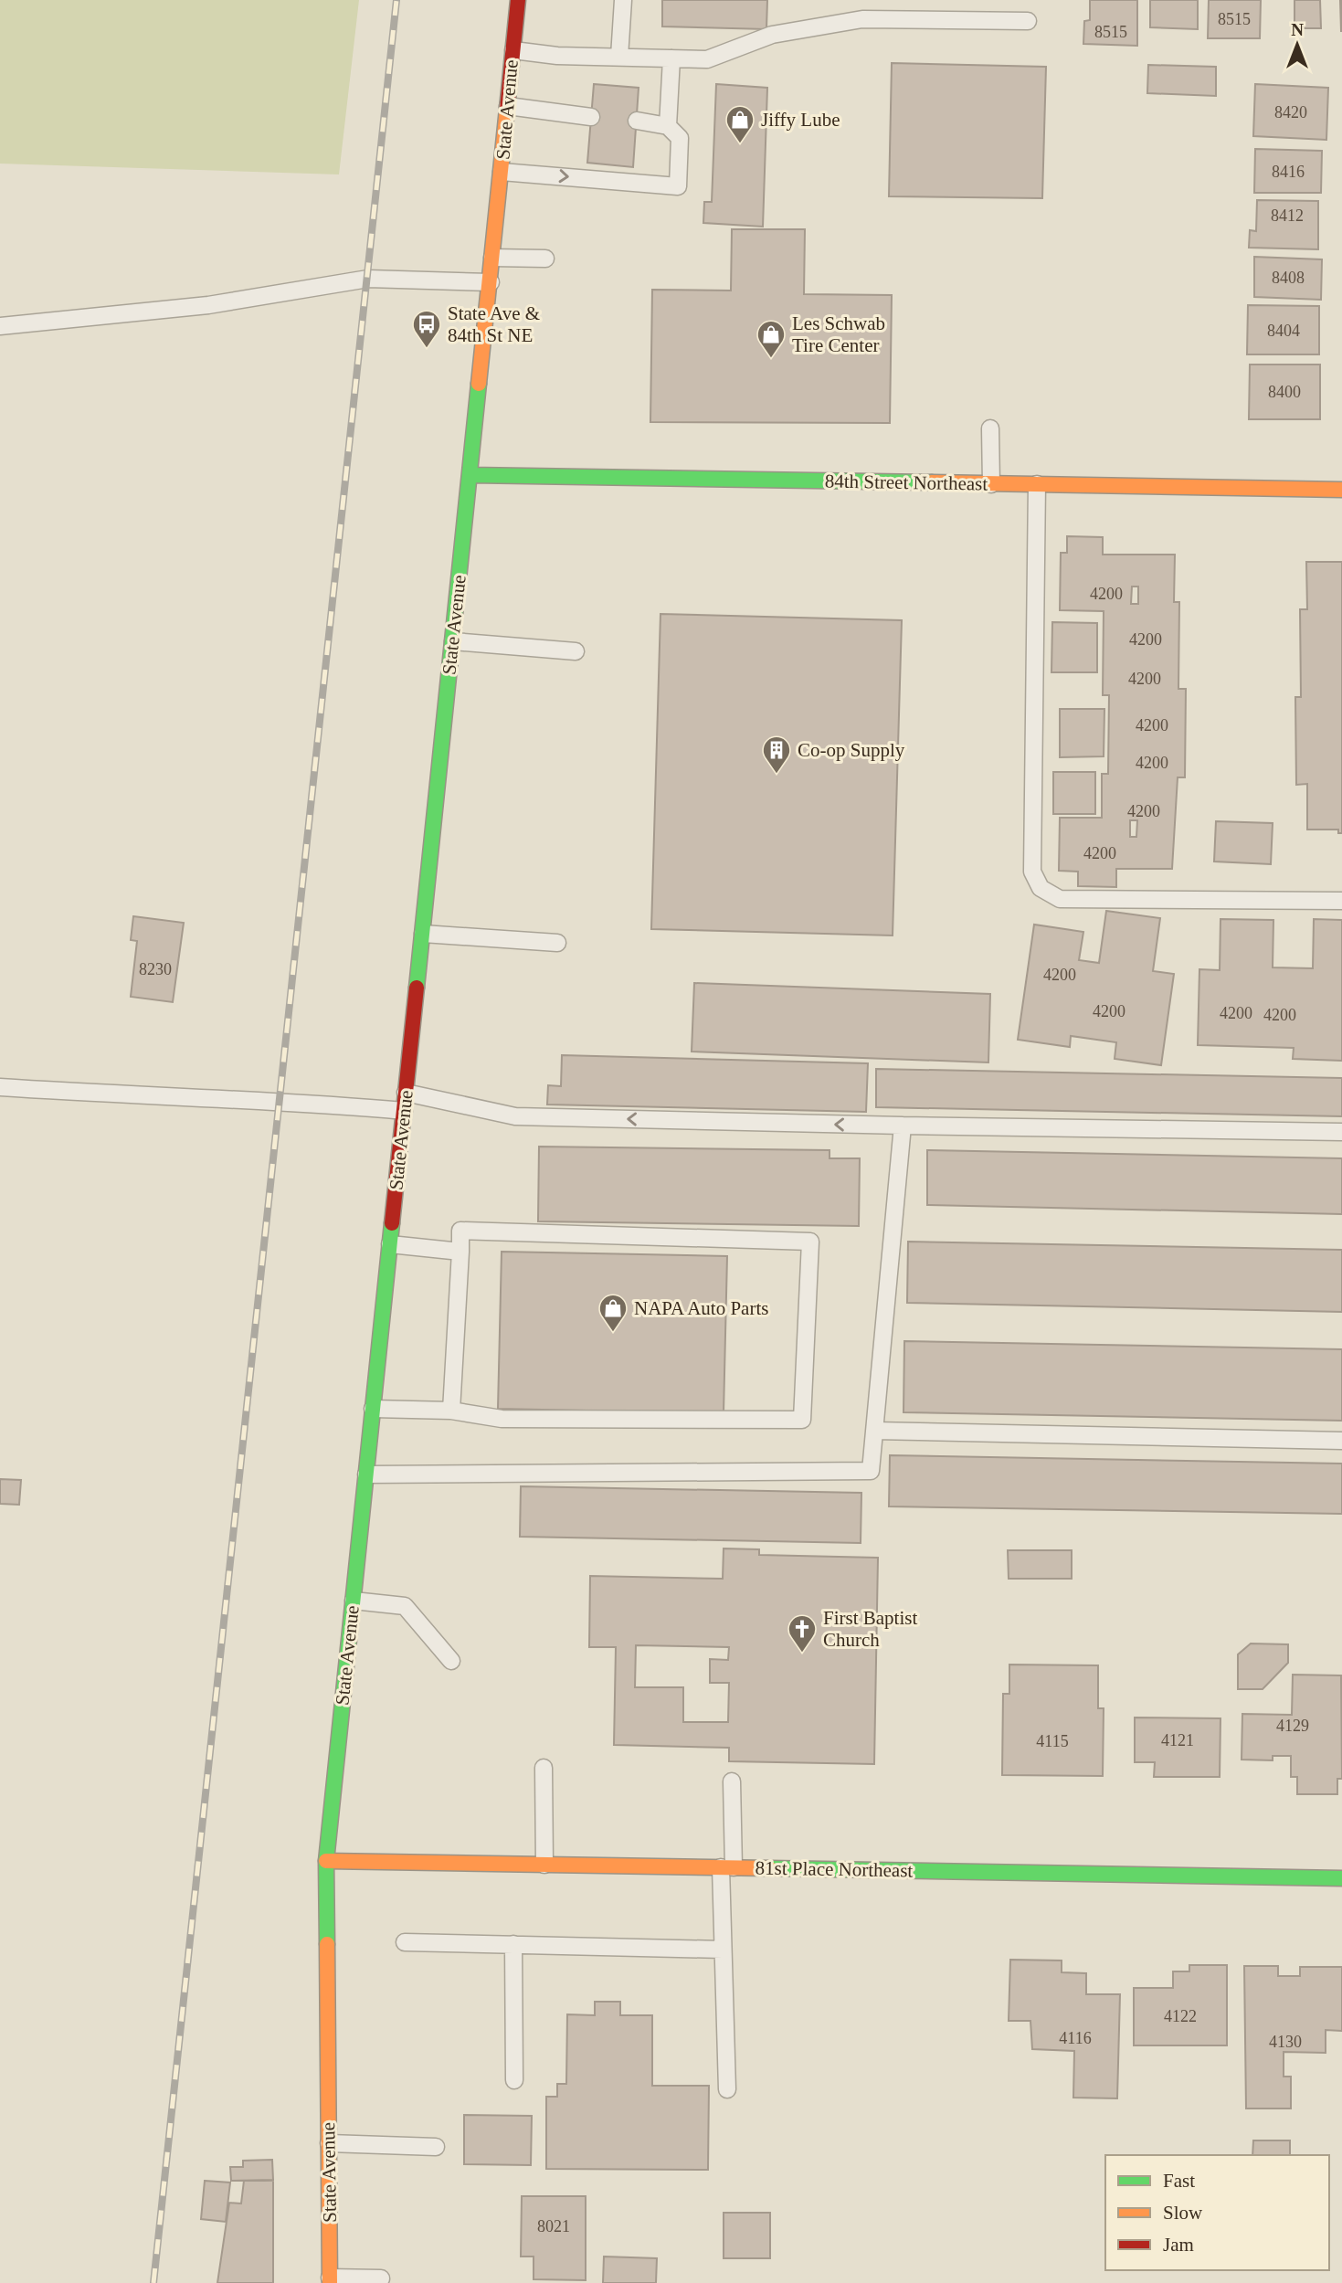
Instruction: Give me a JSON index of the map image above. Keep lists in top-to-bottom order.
{
  "streets": {
    "main road": ["State Avenue", "84th Street Northeast", "81st Place Northeast"]
  },
  "crossings": [
    ["State Avenue", "84th Street Northeast"],
    ["State Avenue", "81st Place Northeast"]
  ],
  "places": {
    "shop": ["Jiffy Lube", "Les Schwab Tire Center", "NAPA Auto Parts"],
    "bus stop": ["State Ave & 84th St NE"],
    "building": ["Co-op Supply"],
    "church": ["First Baptist Church"]
  },
  "house_numbers": [
    "8515",
    "8515",
    "8420",
    "8416",
    "8412",
    "8408",
    "8404",
    "8400",
    "4200",
    "4200",
    "4200",
    "4200",
    "4200",
    "4200",
    "4200",
    "8230",
    "4200",
    "4200",
    "4200",
    "4200",
    "4129",
    "4121",
    "4115",
    "4122",
    "4116",
    "4130",
    "8021"
  ],
  "legend": ["Fast", "Slow", "Jam"],
  "north": "top"
}
